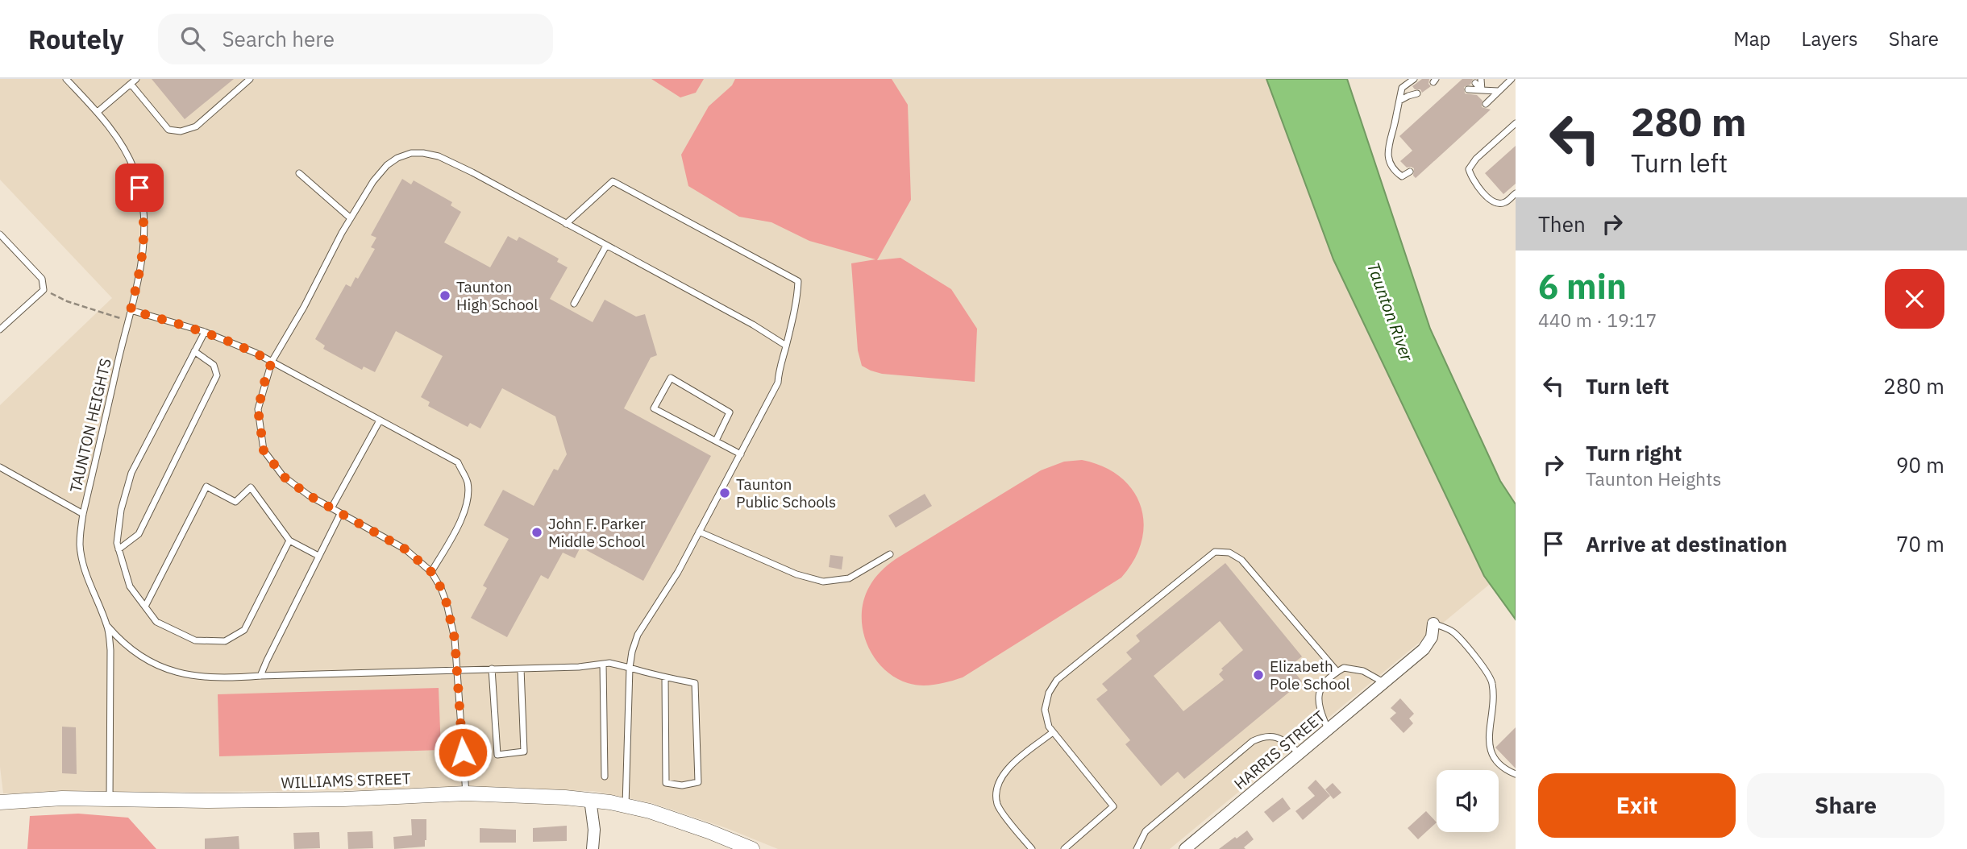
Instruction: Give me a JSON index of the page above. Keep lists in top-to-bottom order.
{
  "streets": {
    "street": ["HARRIS STREET", "WILLIAMS STREET"],
    "lane": ["TAUNTON HEIGHTS"]
  },
  "crossings": [
    ["TAUNTON HEIGHTS", "WILLIAMS STREET"]
  ],
  "water": ["Taunton River"],
  "places": [
    "Taunton High School",
    "Taunton Public Schools",
    "John F. Parker Middle School",
    "Elizabeth Pole School"
  ],
  "page": {
    "header": "Routely",
    "search": "Search here",
    "nav": ["Map", "Layers", "Share"],
    "turn": ["280 m", "Turn left"],
    "then": "Then",
    "heading": ["6 min", "440 m · 19:17"],
    "list": [
      {
        "name": "Turn left",
        "value": "280 m"
      },
      {
        "name": "Turn right",
        "note": "Taunton Heights",
        "value": "90 m"
      },
      {
        "name": "Arrive at destination",
        "value": "70 m"
      }
    ],
    "buttons": ["Exit", "Share"]
  }
}
